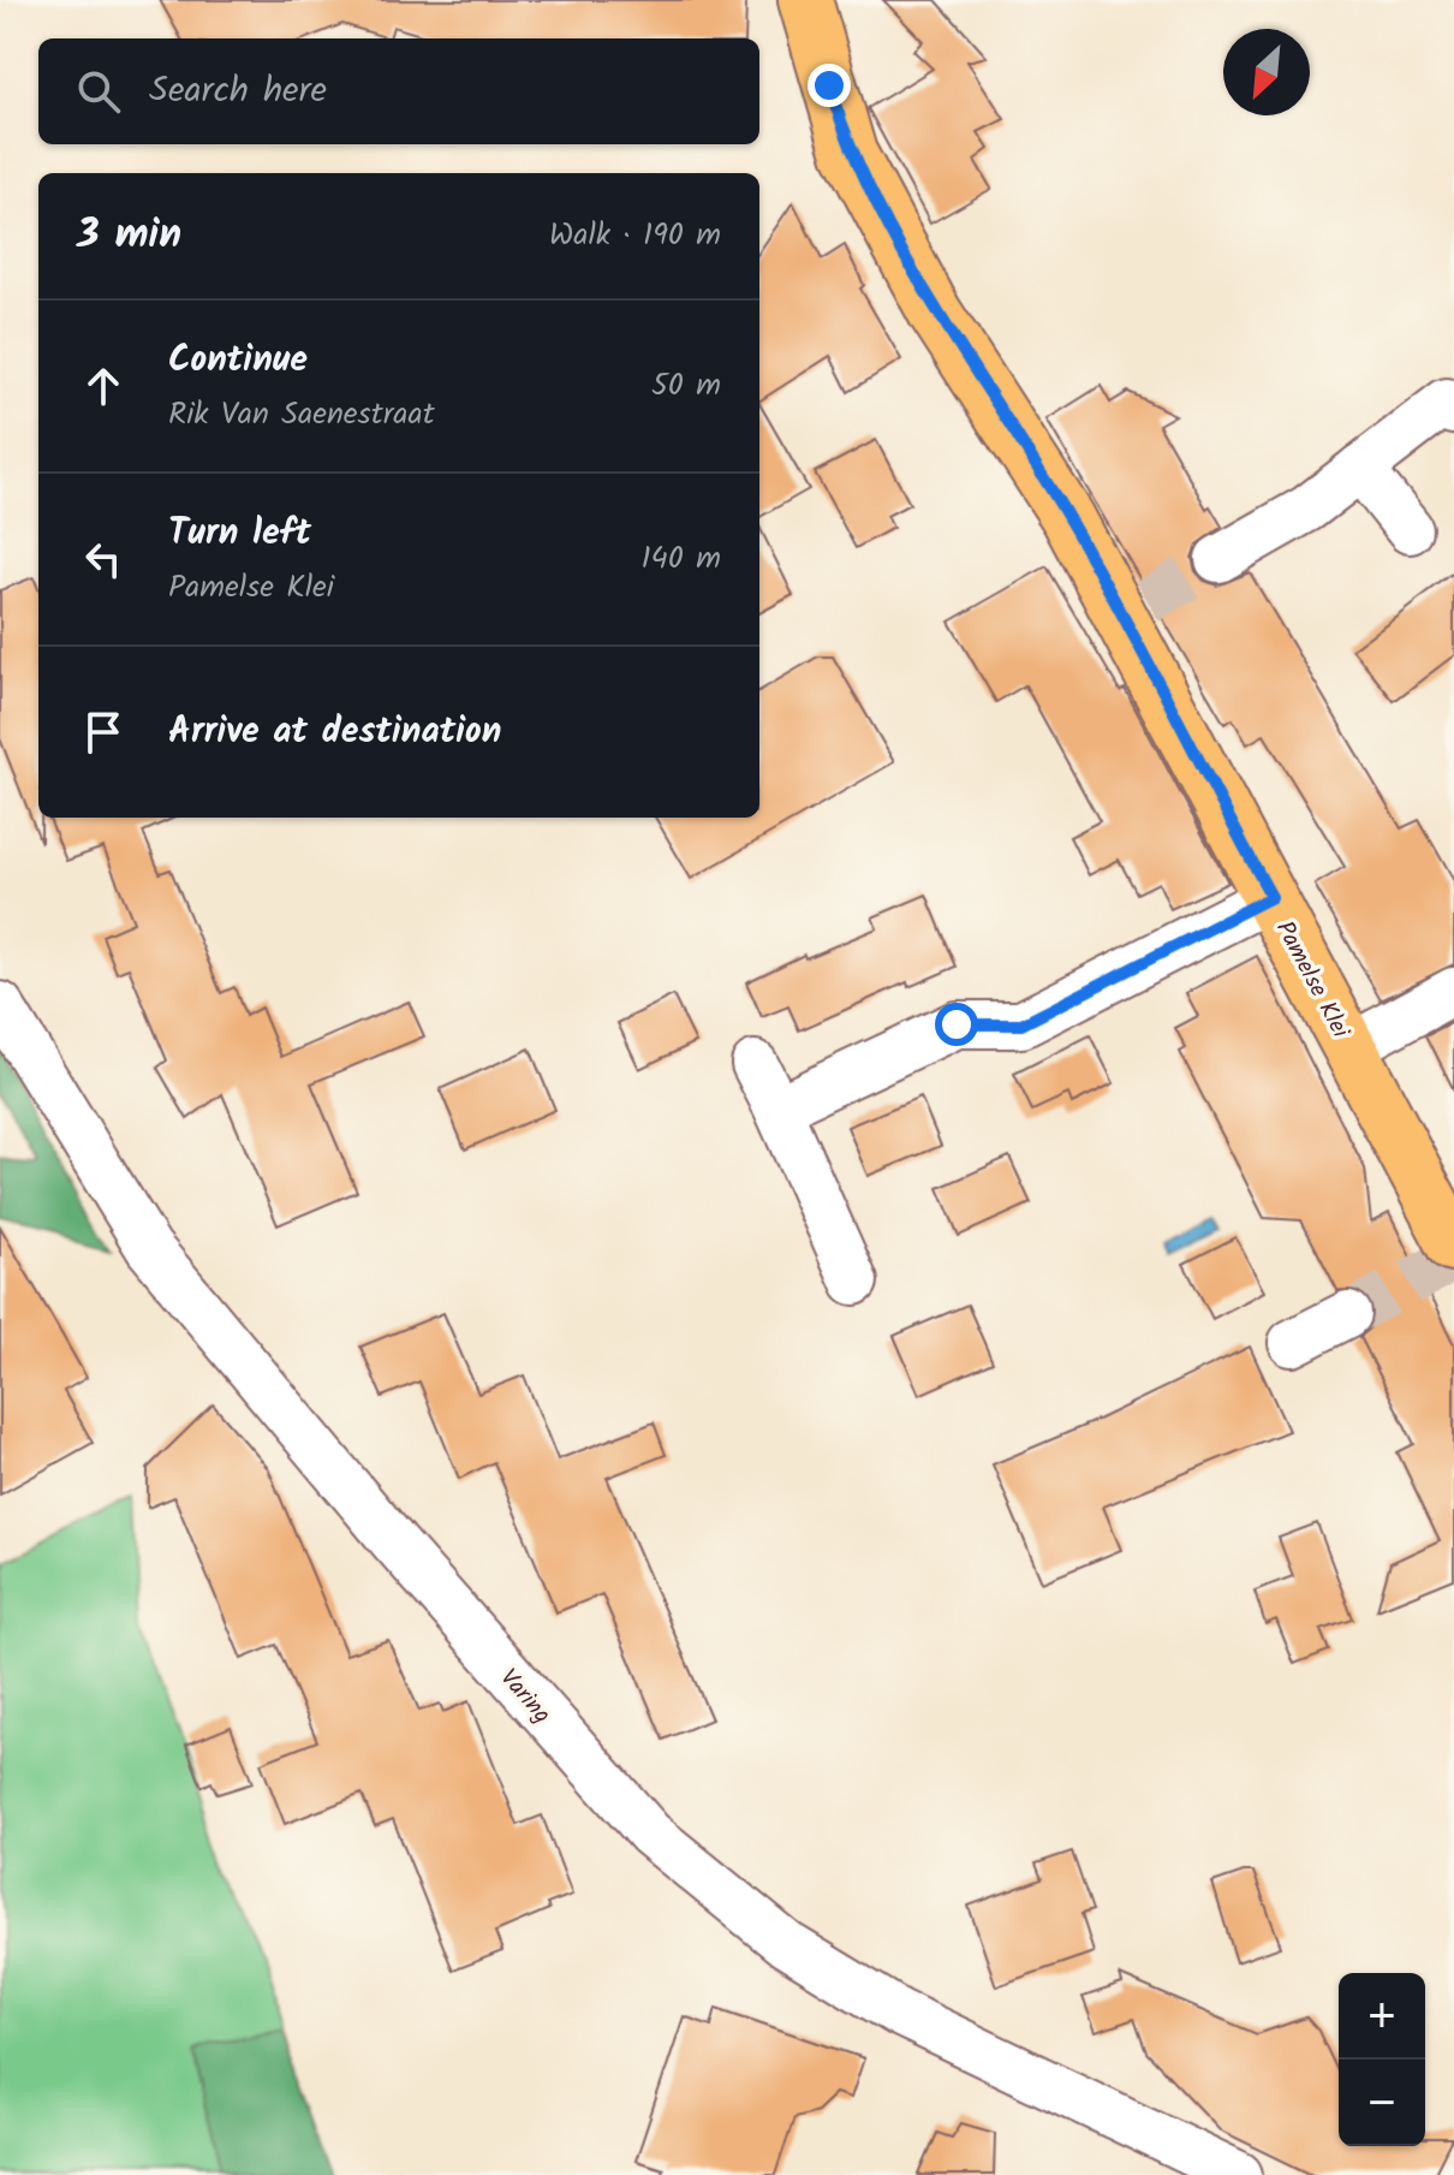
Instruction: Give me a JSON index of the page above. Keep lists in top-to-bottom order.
{
  "streets": {
    "main road": ["Pamelse Klei"],
    "street": ["Varing"]
  },
  "north": "bottom left",
  "page": {
    "search": "Search here",
    "heading": ["3 min", "Walk · 190 m"],
    "list": [
      ["Continue", "Rik Van Saenestraat", "50 m"],
      ["Turn left", "Pamelse Klei", "140 m"],
      "Arrive at destination"
    ],
    "map_buttons": ["+", "−"]
  }
}
